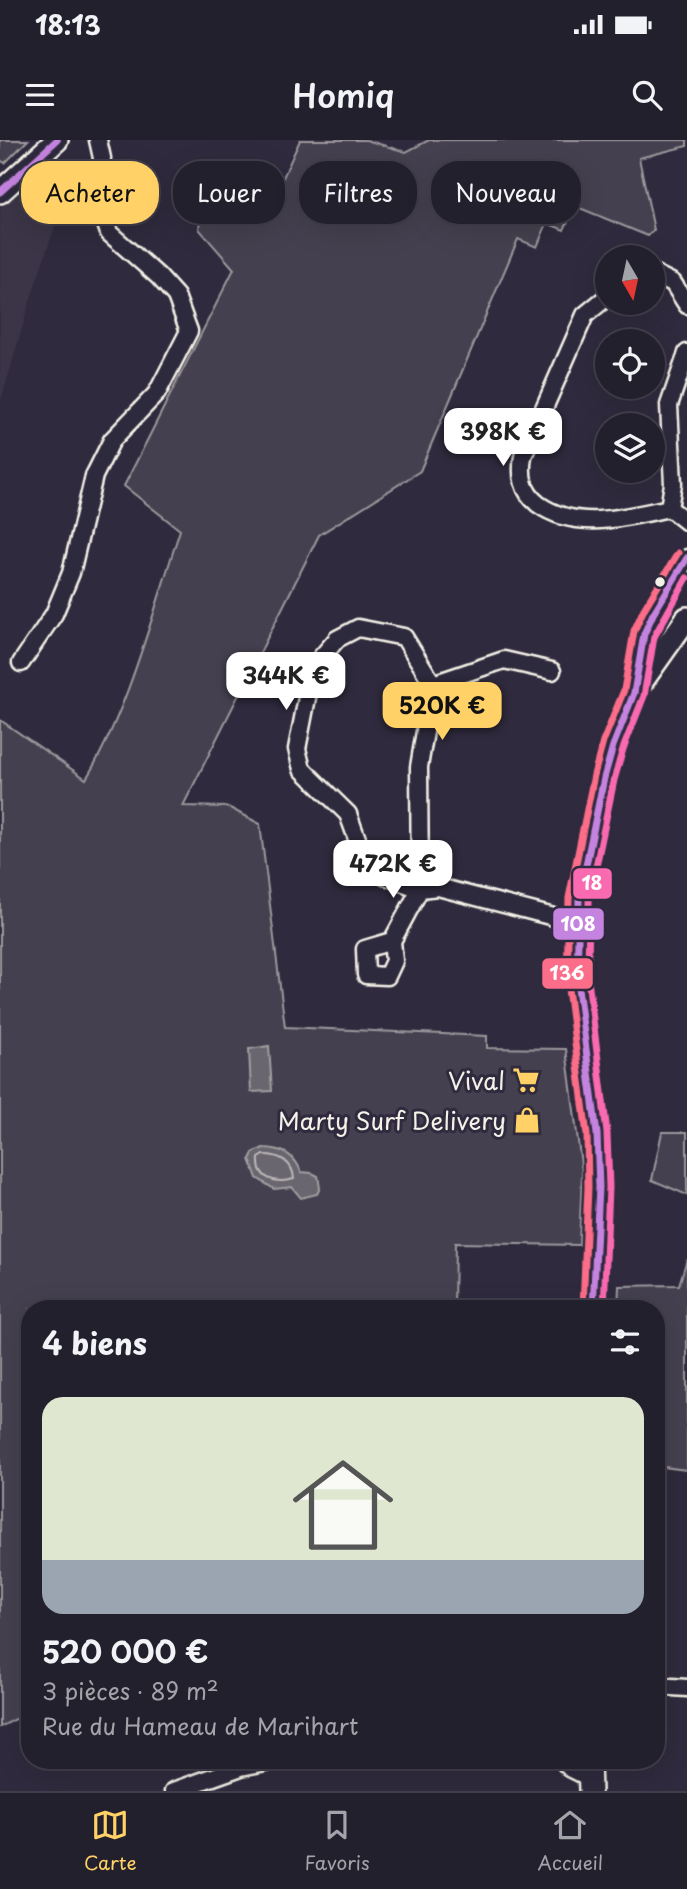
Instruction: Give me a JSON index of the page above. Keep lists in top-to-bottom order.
{
  "places": {
    "supermarket": ["Vival"],
    "shop": ["Marty Surf Delivery"]
  },
  "lines": ["transit line 108", "transit line 136", "transit line 18"],
  "north": "bottom",
  "page": {
    "status": "18:13",
    "header": "Homiq",
    "chip": [
      "Acheter",
      "Louer",
      "Filtres",
      "Nouveau"
    ],
    "price": [
      "398K €",
      "344K €",
      "520K €",
      "472K €"
    ],
    "heading": "4 biens",
    "list": [
      {
        "name": "520 000 €",
        "note": "3 pièces · 89 m² · Rue du Hameau de Marihart"
      }
    ],
    "tabs": ["Carte", "Favoris", "Accueil"]
  }
}
